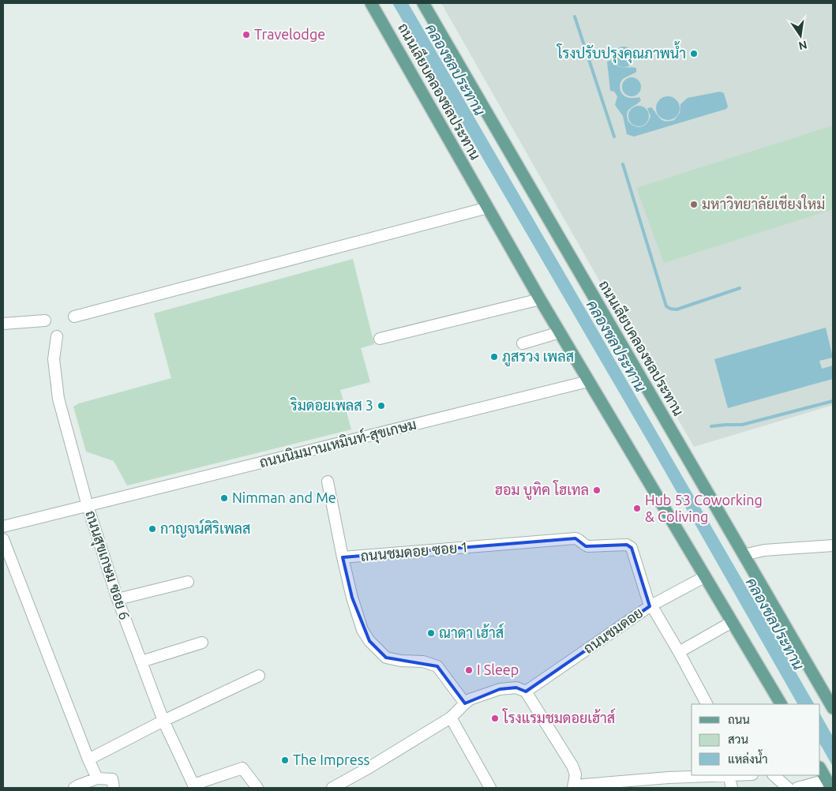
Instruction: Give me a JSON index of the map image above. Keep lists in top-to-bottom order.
{
  "streets": {
    "main road": ["ถนนเลียบคลองชลประทาน"],
    "street": [
      "ถนนนิมมานเหมินท์-สุขเกษม",
      "ถนนชมดอย ซอย 1",
      "ถนนสุขเกษม ซอย 6",
      "ถนนชมดอย"
    ]
  },
  "crossings": [
    ["ถนนเลียบคลองชลประทาน", "ถนนนิมมานเหมินท์-สุขเกษม"],
    ["ถนนเลียบคลองชลประทาน", "ถนนชมดอย"],
    ["ถนนนิมมานเหมินท์-สุขเกษม", "ถนนสุขเกษม ซอย 6"],
    ["ถนนชมดอย ซอย 1", "ถนนชมดอย"]
  ],
  "water": ["คลองชลประทาน"],
  "places": [
    "Travelodge",
    "โรงปรับปรุงคุณภาพน้ำ",
    "มหาวิทยาลัยเชียงใหม่",
    "ภูสรวง เพลส",
    "ริมดอยเพลส 3",
    "ฮอม บูทิค โฮเทล",
    "Nimman and Me",
    "Hub 53 Coworking & Coliving",
    "กาญจน์ศิริเพลส",
    "ณาดา เฮ้าส์",
    "I Sleep",
    "โรงแรมชมดอยเฮ้าส์",
    "The Impress"
  ],
  "legend": ["ถนน", "สวน", "แหล่งน้ำ"],
  "north": "bottom"
}
